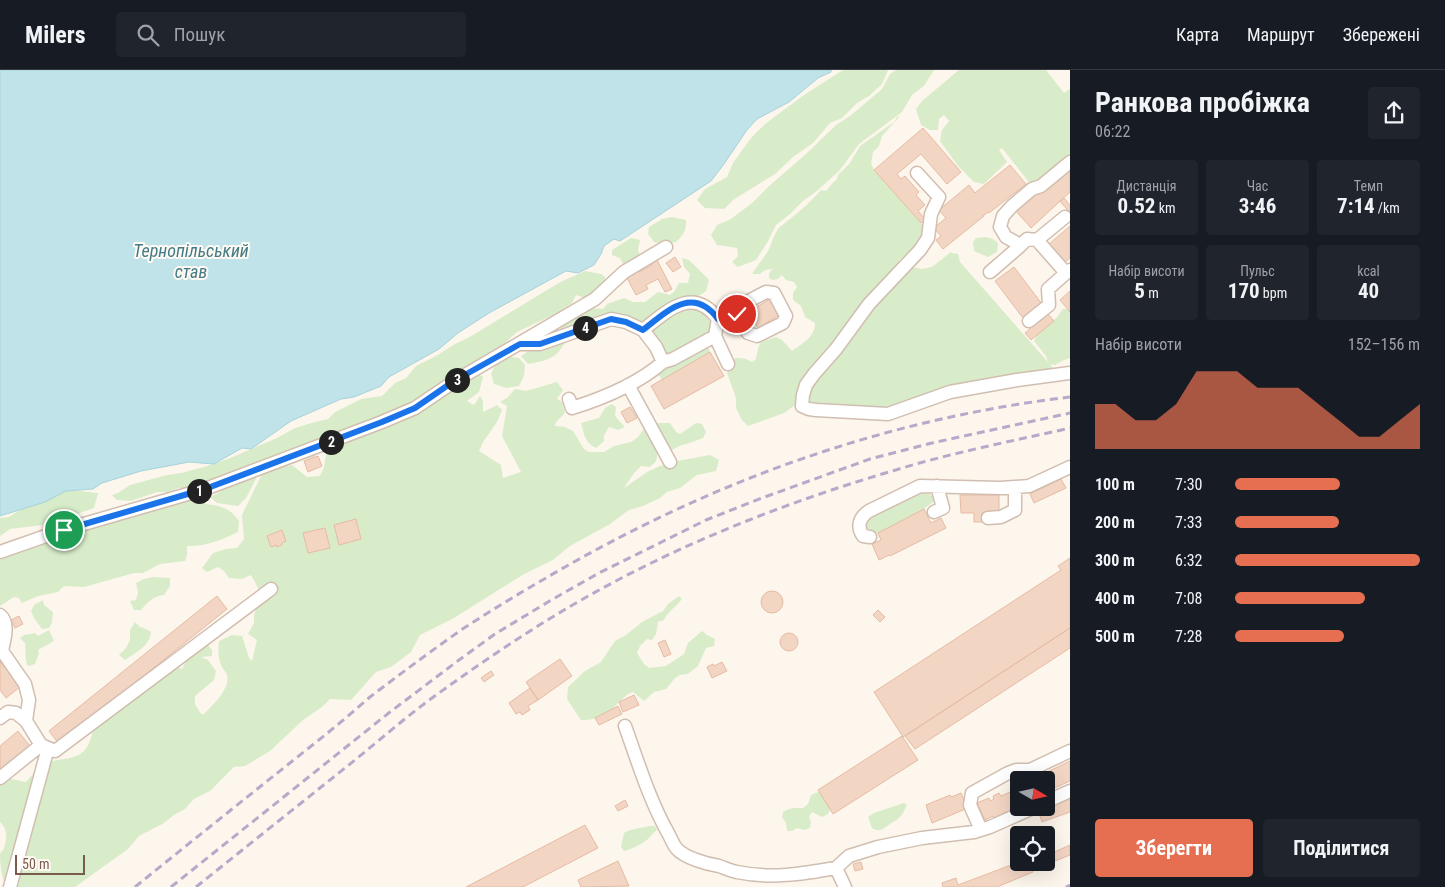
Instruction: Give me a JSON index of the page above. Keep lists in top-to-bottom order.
{
  "water": ["Тернопільський став"],
  "scale_bar": "50 m",
  "north": "right",
  "page": {
    "header": "Milers",
    "search": "Пошук",
    "nav": ["Карта", "Маршрут", "Збережені"],
    "heading": ["Ранкова пробіжка", "06:22"],
    "stats": [
      ["Дистанція", "0.52 km"],
      ["Час", "3:46"],
      ["Темп", "7:14 /km"],
      ["Набір висоти", "5 m"],
      ["Пульс", "170 bpm"],
      ["kcal", "40"]
    ],
    "pins": [
      "4",
      "3",
      "2",
      "1"
    ],
    "chart": ["Набір висоти", "152–156 m"],
    "list": [
      {
        "name": "100 m",
        "note": "7:30"
      },
      {
        "name": "200 m",
        "note": "7:33"
      },
      {
        "name": "300 m",
        "note": "6:32"
      },
      {
        "name": "400 m",
        "note": "7:08"
      },
      {
        "name": "500 m",
        "note": "7:28"
      }
    ],
    "buttons": ["Зберегти", "Поділитися"],
    "scale": "50 m"
  }
}
